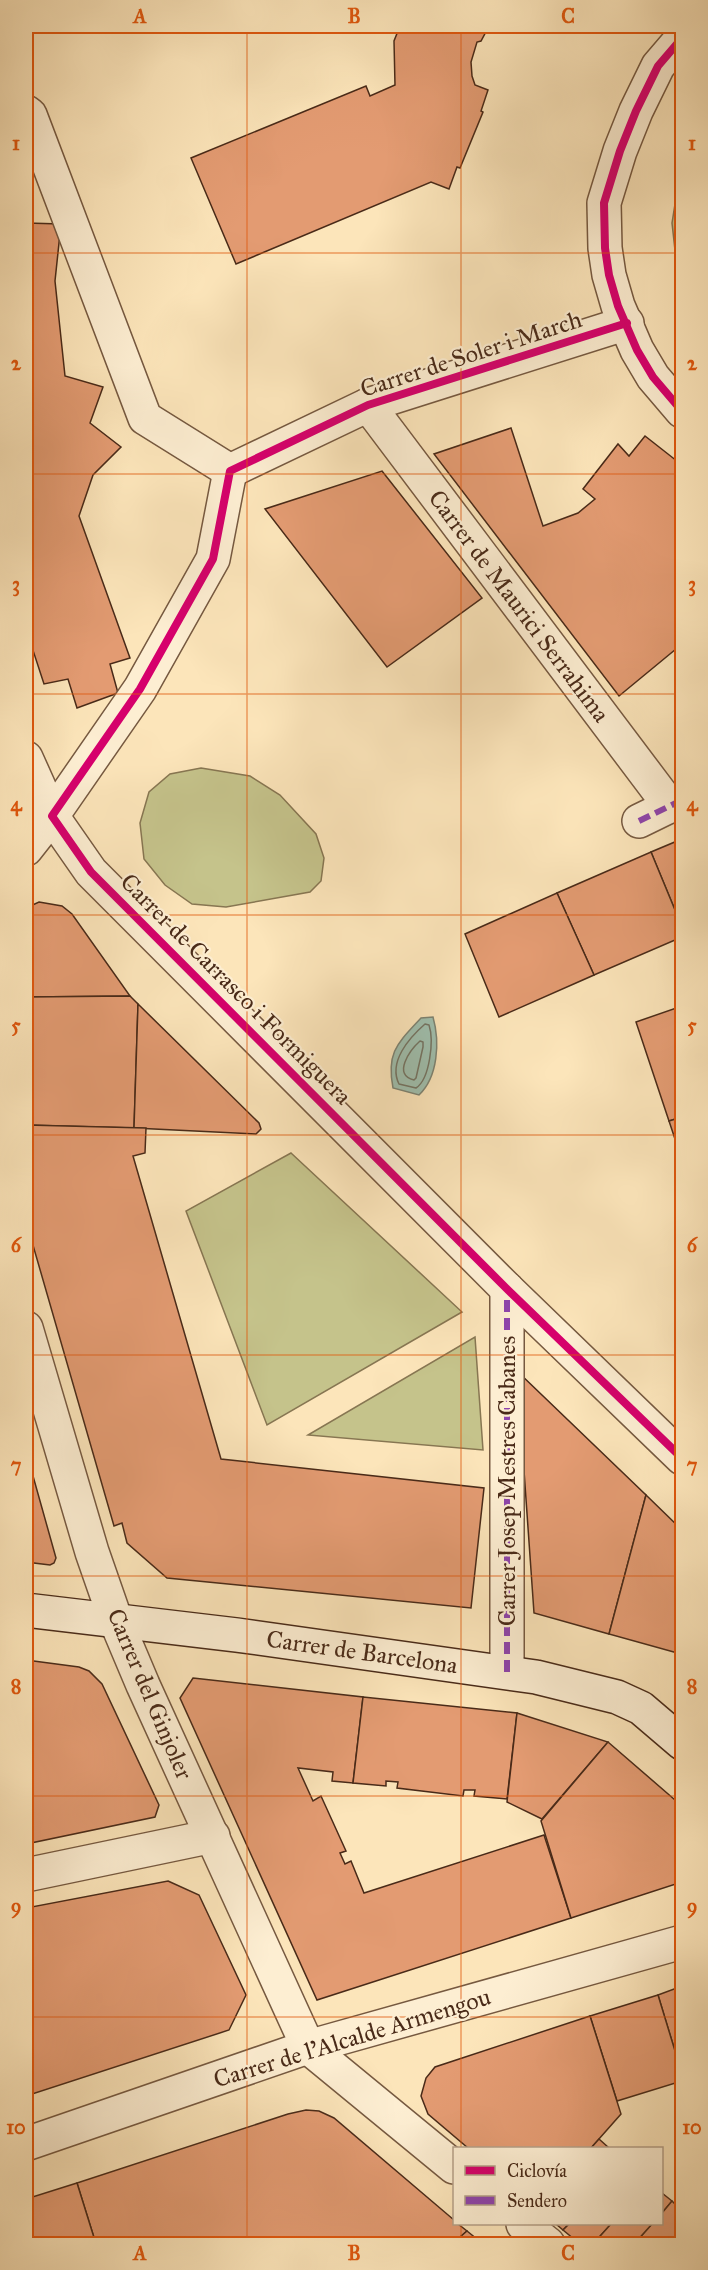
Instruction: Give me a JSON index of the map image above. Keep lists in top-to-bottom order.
{
  "streets": {
    "street": [
      "Carrer de Soler i March",
      "Carrer de Maurici Serrahima",
      "Carrer de Carrasco i Formiguera",
      "Carrer Josep Mestres Cabanes",
      "Carrer de Barcelona",
      "Carrer del Ginjoler",
      "Carrer de l'Alcalde Armengou"
    ]
  },
  "crossings": [
    ["Carrer de Soler i March", "Carrer de Maurici Serrahima"],
    ["Carrer de Carrasco i Formiguera", "Carrer Josep Mestres Cabanes"],
    ["Carrer Josep Mestres Cabanes", "Carrer de Barcelona"],
    ["Carrer de Barcelona", "Carrer del Ginjoler"],
    ["Carrer del Ginjoler", "Carrer de l'Alcalde Armengou"]
  ],
  "legend": ["Ciclovía", "Sendero"],
  "grid": {
    "columns": ["A", "B", "C"],
    "rows": [
      "1",
      "2",
      "3",
      "4",
      "5",
      "6",
      "7",
      "8",
      "9",
      "10"
    ]
  }
}
